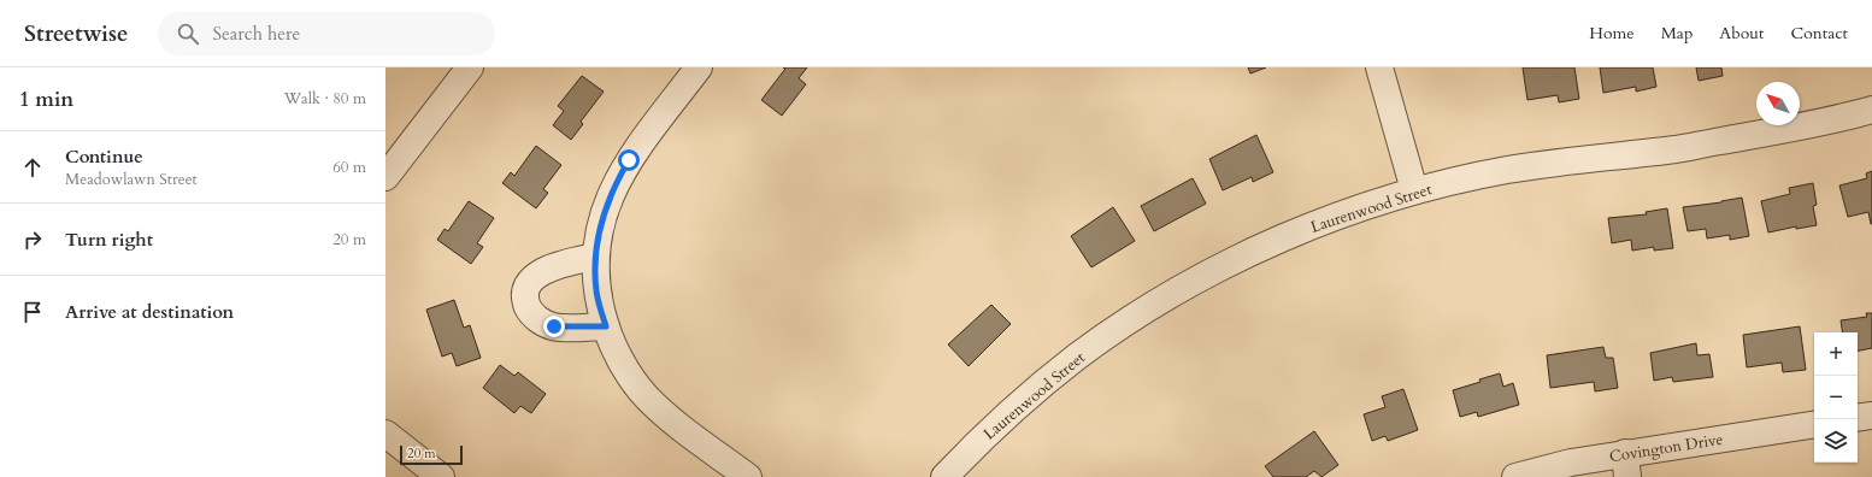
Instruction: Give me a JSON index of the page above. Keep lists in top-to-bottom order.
{
  "streets": {
    "street": ["Laurenwood Street", "Covington Drive"]
  },
  "scale_bar": "20 m",
  "north": "top left",
  "page": {
    "header": "Streetwise",
    "search": "Search here",
    "nav": [
      "Home",
      "Map",
      "About",
      "Contact"
    ],
    "heading": ["1 min", "Walk · 80 m"],
    "list": [
      ["Continue", "Meadowlawn Street", "60 m"],
      ["Turn right", "20 m"],
      "Arrive at destination"
    ],
    "map_buttons": ["+", "−"],
    "scale": "20 m"
  }
}
